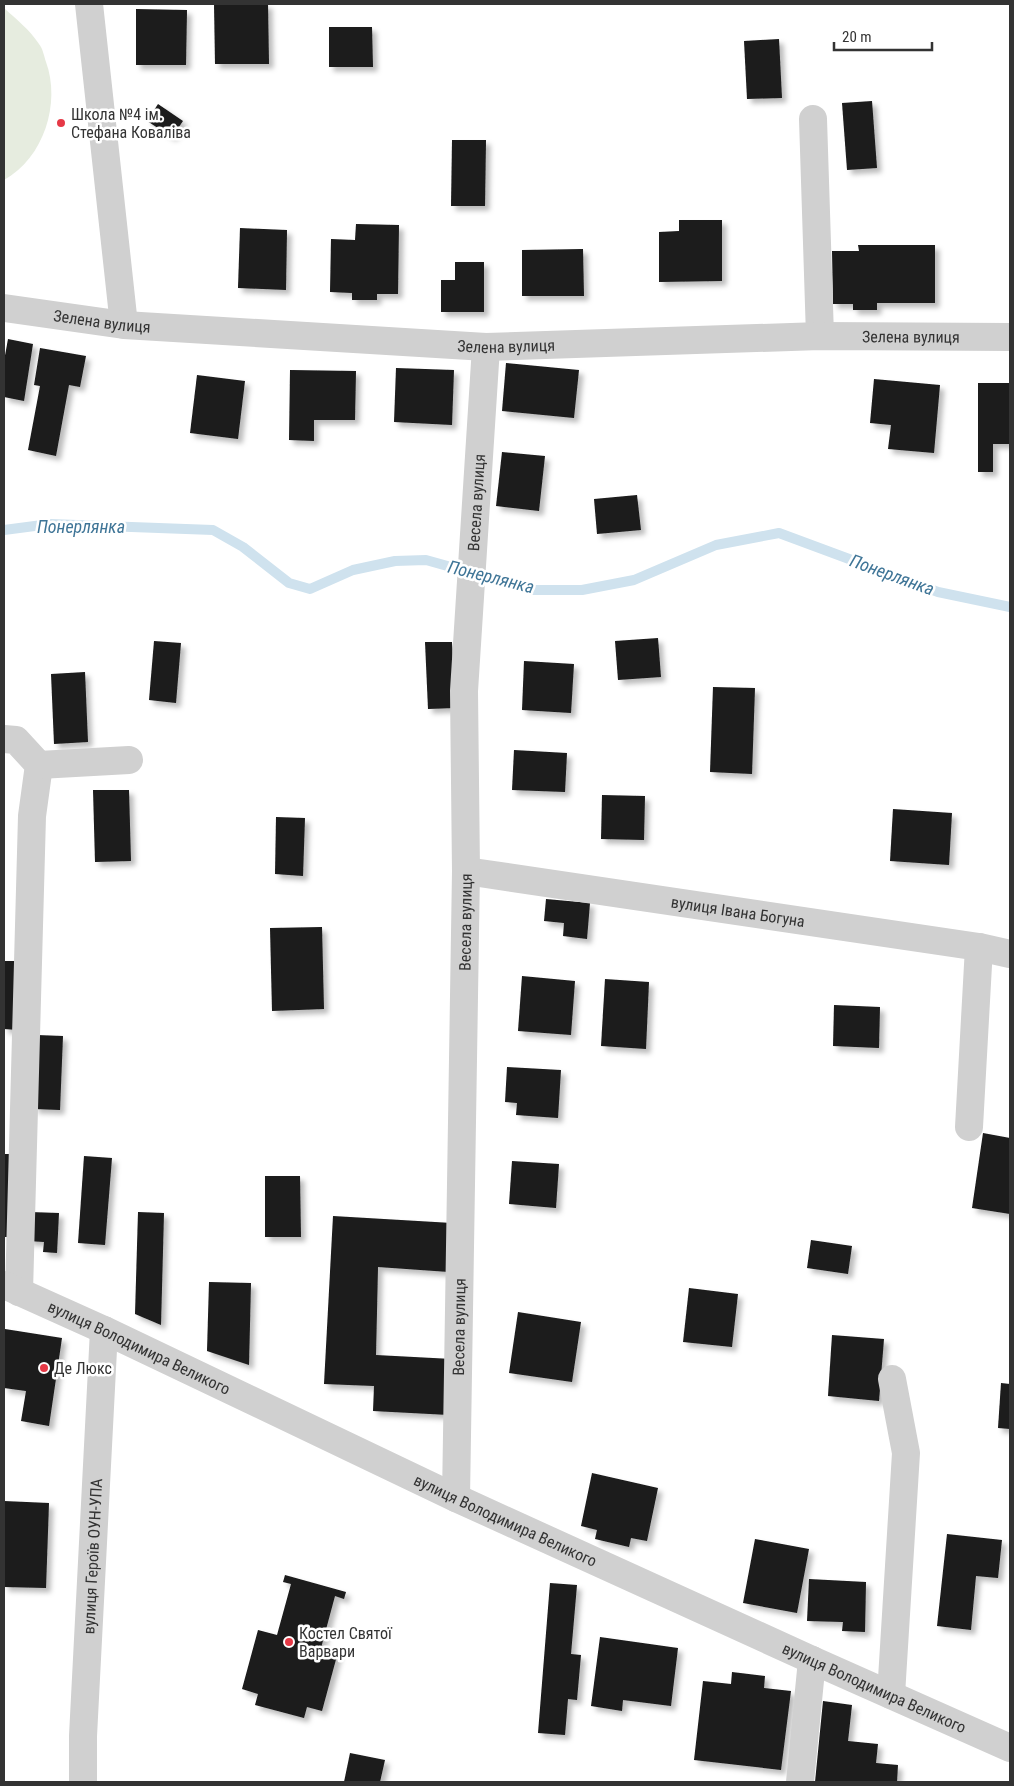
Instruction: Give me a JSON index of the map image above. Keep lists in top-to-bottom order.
{
  "streets": {
    "street": [
      "Зелена вулиця",
      "Весела вулиця",
      "вулиця Івана Богуна",
      "вулиця Володимира Великого",
      "вулиця Героїв ОУН-УПА"
    ]
  },
  "crossings": [
    ["Зелена вулиця", "Весела вулиця"],
    ["Весела вулиця", "вулиця Івана Богуна"],
    ["Весела вулиця", "вулиця Володимира Великого"],
    ["вулиця Володимира Великого", "вулиця Героїв ОУН-УПА"]
  ],
  "water": ["Понерлянка"],
  "places": ["Школа №4 ім. Стефана Коваліва", "Де Люкс", "Костел Святої Варвари"],
  "scale_bar": "20 m"
}
